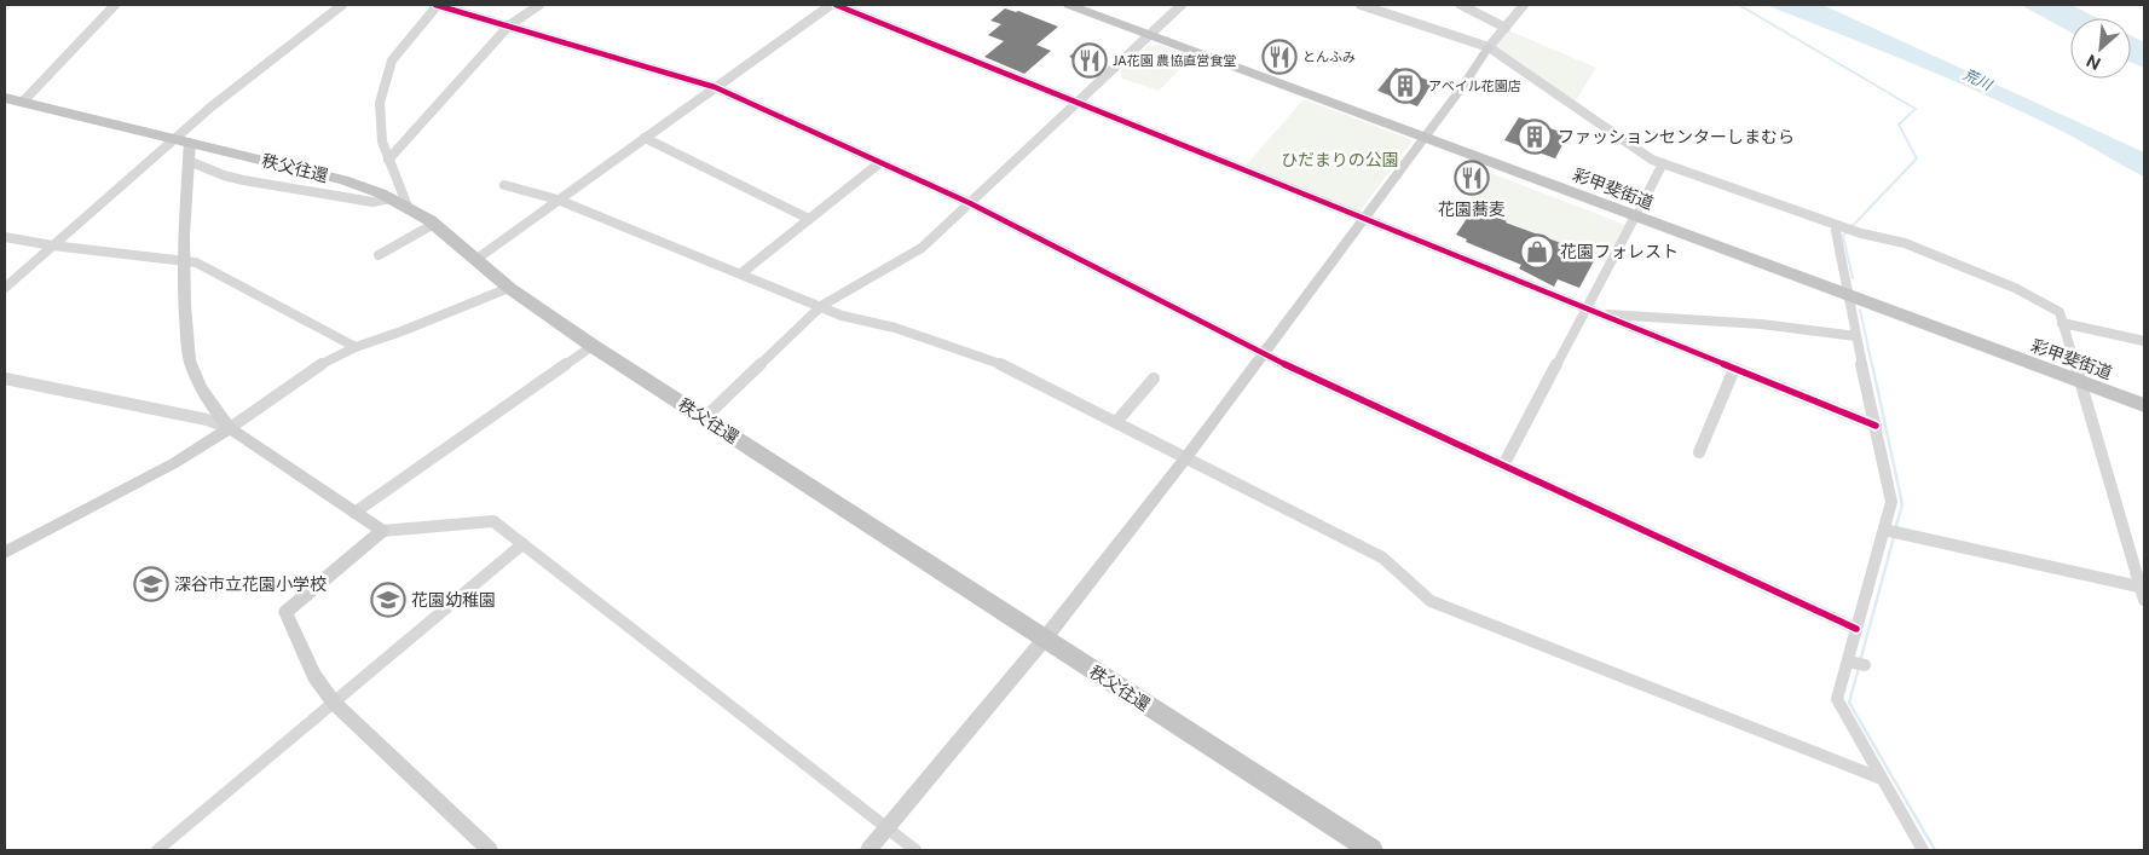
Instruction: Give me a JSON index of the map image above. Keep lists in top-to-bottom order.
{
  "streets": {
    "highway": ["秩父往還", "彩甲斐街道"]
  },
  "water": ["荒川"],
  "parks": ["ひだまりの公園"],
  "places": {
    "restaurant": ["とんふみ", "JA花園 農協直営食堂", "花園蕎麦"],
    "building": ["アベイル花園店", "ファッションセンターしまむら"],
    "shop": ["花園フォレスト"],
    "school or university": ["深谷市立花園小学校", "花園幼稚園"]
  },
  "north": "bottom left"
}
